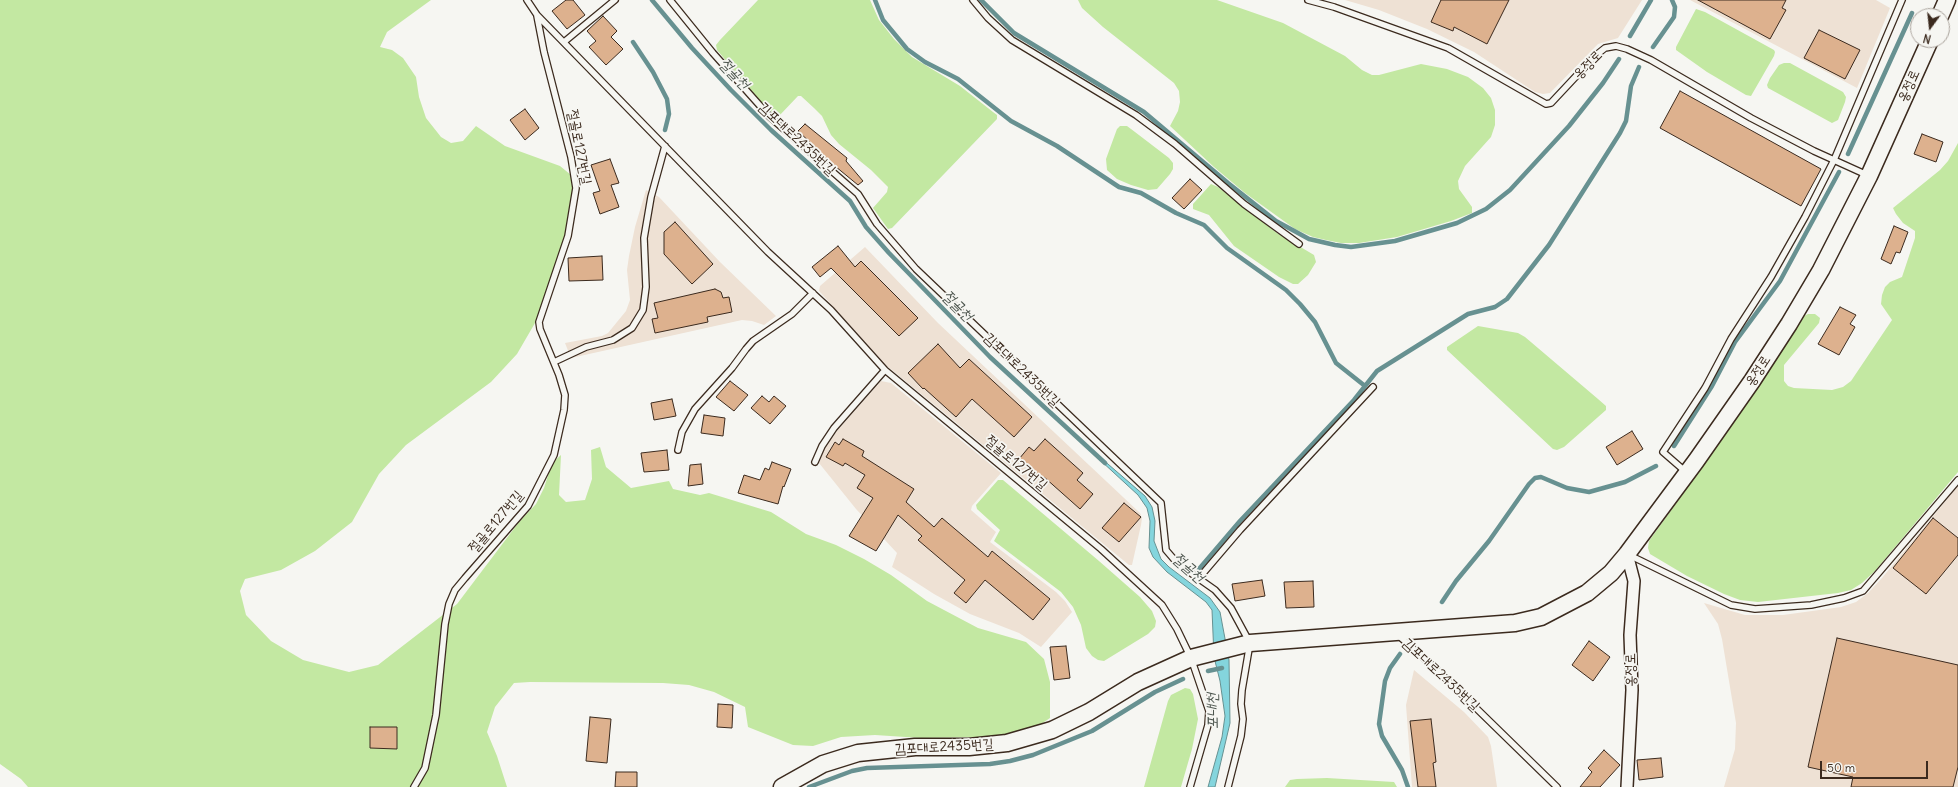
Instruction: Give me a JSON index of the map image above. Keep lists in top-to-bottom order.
{
  "streets": {
    "street": ["옹정로", "김포대로2435번길"],
    "lane": ["절골로127번길"]
  },
  "crossings": [
    ["김포대로2435번길", "절골로127번길"]
  ],
  "water": ["절골천", "포내천"],
  "scale_bar": "50 m",
  "north": "bottom"
}
